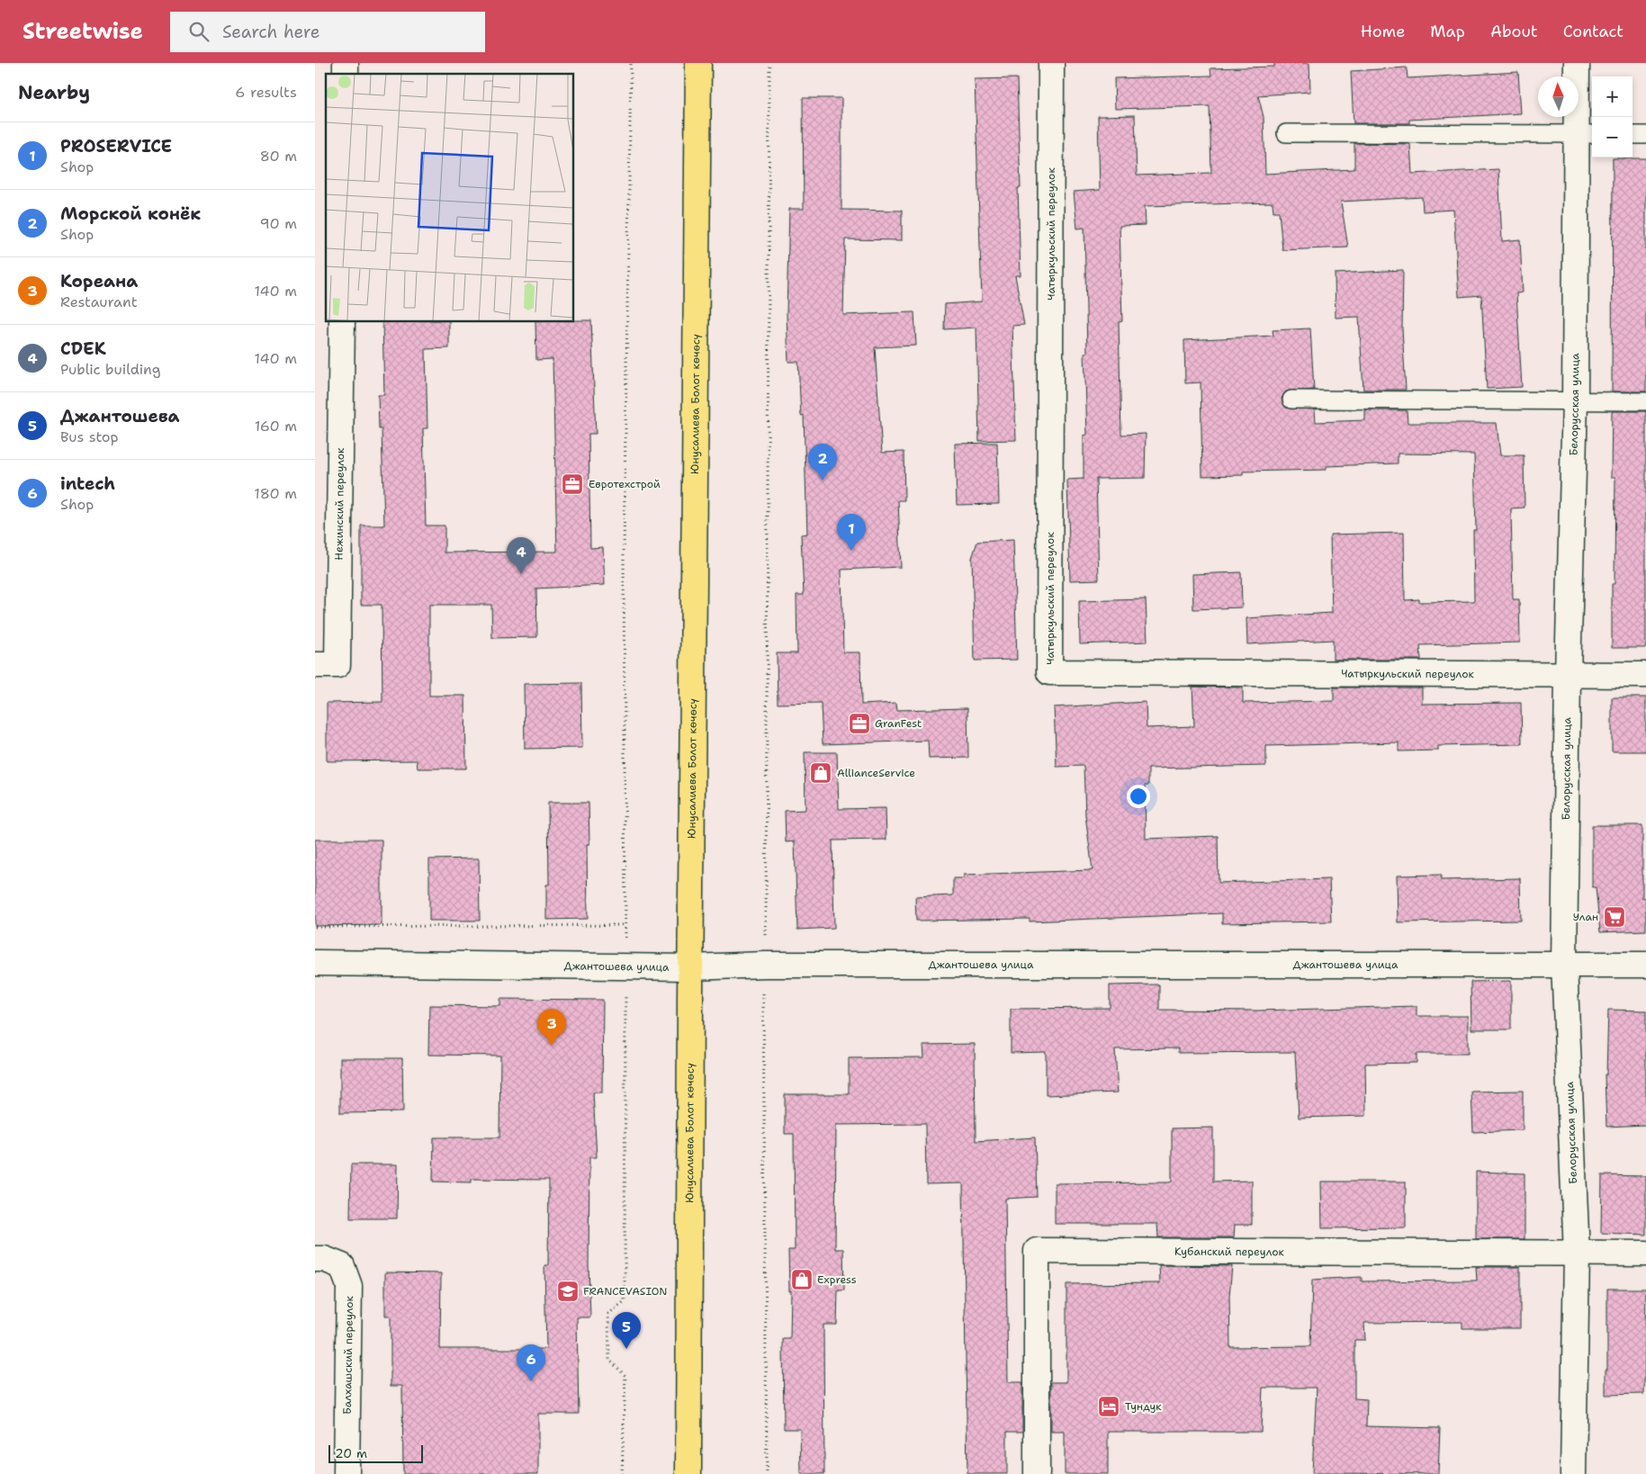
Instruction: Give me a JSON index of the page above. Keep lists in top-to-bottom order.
{
  "streets": {
    "main road": ["Юнусалиева Болот көчөсү"],
    "street": [
      "Чатыркульский переулок",
      "Белорусская улица",
      "Нежинский переулок",
      "Джантошева улица",
      "Кубанский переулок",
      "Балхашский переулок"
    ]
  },
  "crossings": [
    ["Чатыркульский переулок", "Белорусская улица"],
    ["Юнусалиева Болот көчөсү", "Джантошева улица"],
    ["Белорусская улица", "Джантошева улица"],
    ["Белорусская улица", "Кубанский переулок"]
  ],
  "places": {
    "office": ["Евротехстрой", "GranFest"],
    "shop": ["AllianceService", "Express"],
    "supermarket": ["Улан"],
    "school or university": ["FRANCEVASION"],
    "hotel": ["Тундук"]
  },
  "scale_bar": "20 m",
  "north": "top",
  "page": {
    "header": "Streetwise",
    "search": "Search here",
    "nav": [
      "Home",
      "Map",
      "About",
      "Contact"
    ],
    "heading": ["Nearby", "6 results"],
    "map_buttons": ["+", "−"],
    "list": [
      {
        "mark": "1",
        "name": "PROSERVICE",
        "note": "Shop",
        "value": "80 m"
      },
      {
        "mark": "2",
        "name": "Морской конёк",
        "note": "Shop",
        "value": "90 m"
      },
      {
        "mark": "3",
        "name": "Кореана",
        "note": "Restaurant",
        "value": "140 m"
      },
      {
        "mark": "4",
        "name": "CDEK",
        "note": "Public building",
        "value": "140 m"
      },
      {
        "mark": "5",
        "name": "Джантошева",
        "note": "Bus stop",
        "value": "160 m"
      },
      {
        "mark": "6",
        "name": "intech",
        "note": "Shop",
        "value": "180 m"
      }
    ],
    "pins": [
      "2",
      "1",
      "4",
      "3",
      "5",
      "6"
    ],
    "scale": "20 m"
  }
}
